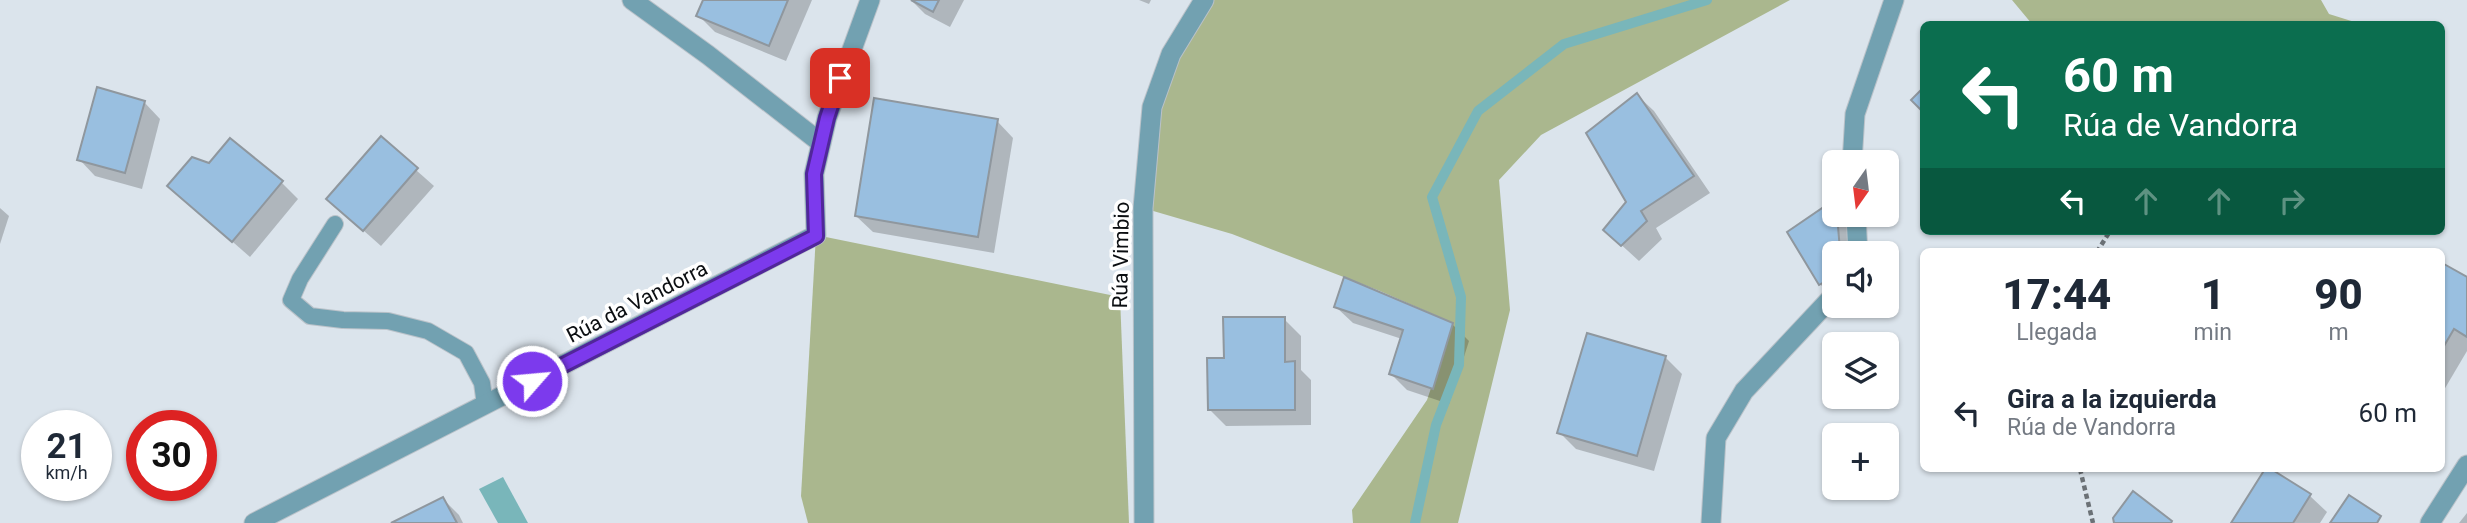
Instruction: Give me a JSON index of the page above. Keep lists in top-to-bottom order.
{
  "streets": {
    "street": ["Rúa Vimbio", "Rúa da Vandorra"]
  },
  "north": "bottom",
  "page": {
    "turn": ["60 m", "Rúa de Vandorra"],
    "map_buttons": "+",
    "eta": [
      "17:44",
      "Llegada",
      "1",
      "min",
      "90",
      "m"
    ],
    "list": [
      {
        "name": "Gira a la izquierda",
        "note": "Rúa de Vandorra",
        "value": "60 m"
      }
    ],
    "speed": "21 km/h",
    "limit": "30"
  }
}
